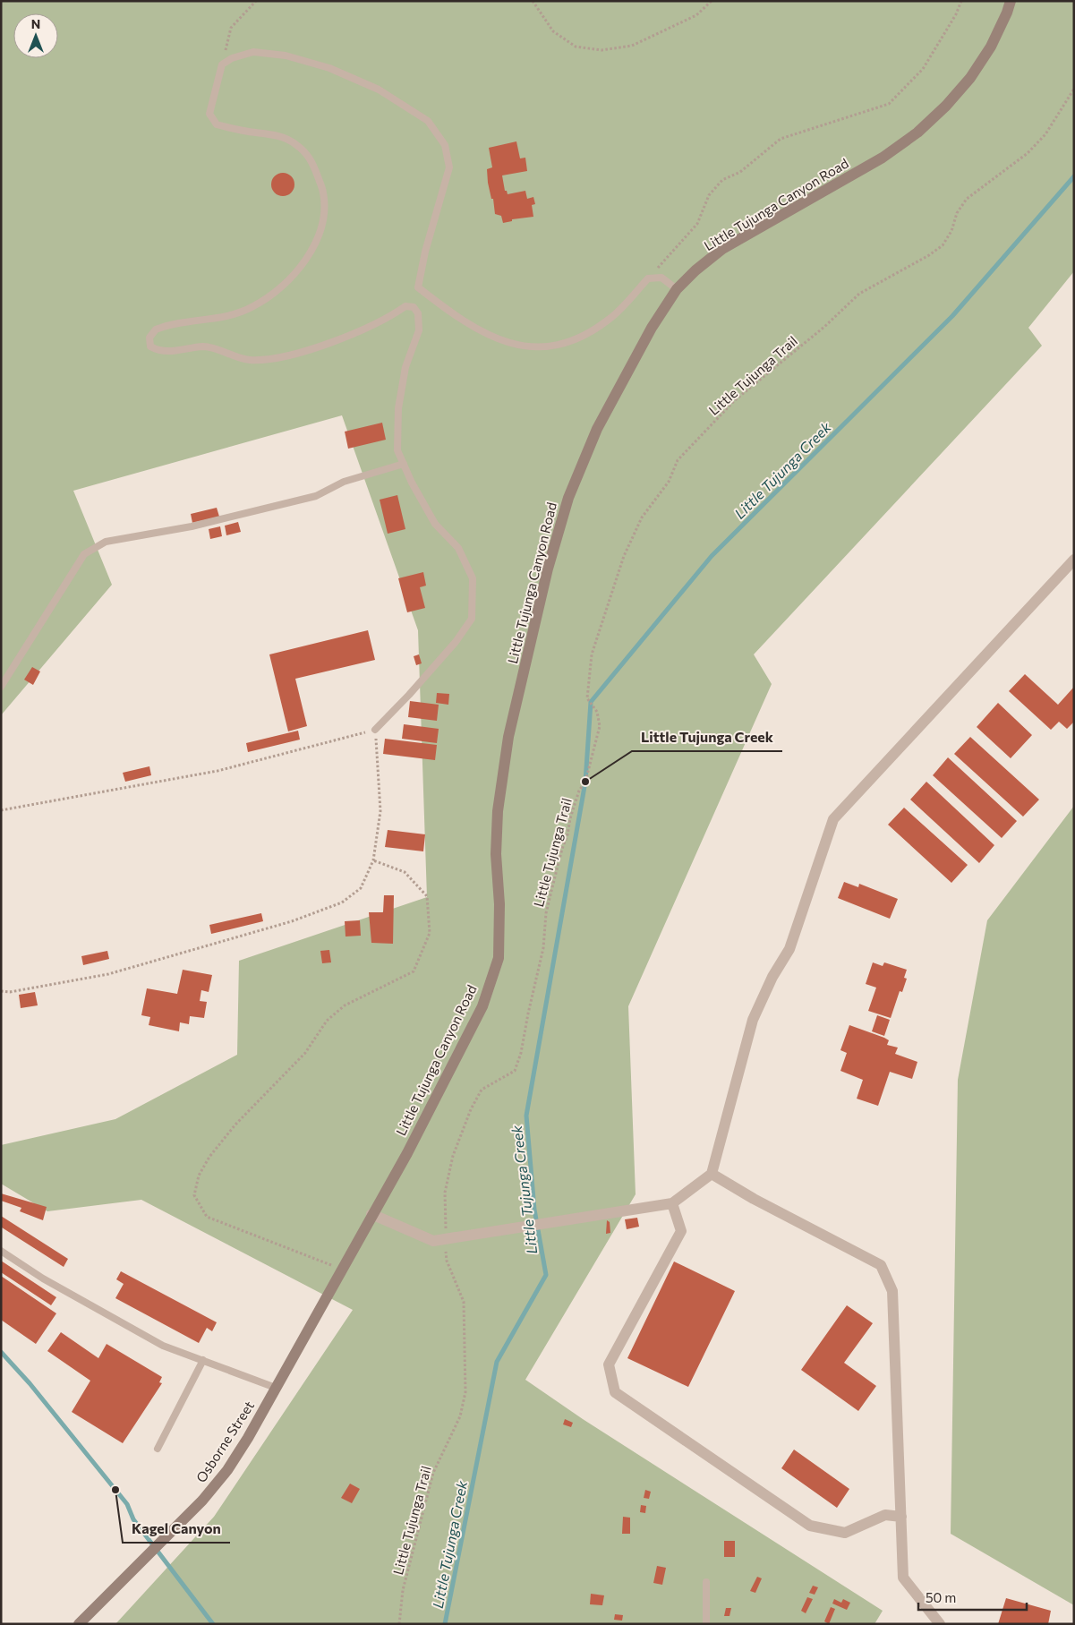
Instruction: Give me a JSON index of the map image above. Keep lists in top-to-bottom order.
{
  "streets": {
    "main road": ["Little Tujunga Canyon Road", "Osborne Street"],
    "path": ["Little Tujunga Trail"]
  },
  "crossings": [
    ["Little Tujunga Canyon Road", "Osborne Street"]
  ],
  "water": ["Little Tujunga Creek"],
  "places": ["Little Tujunga Creek", "Kagel Canyon"],
  "scale_bar": "50 m",
  "north": "top"
}
